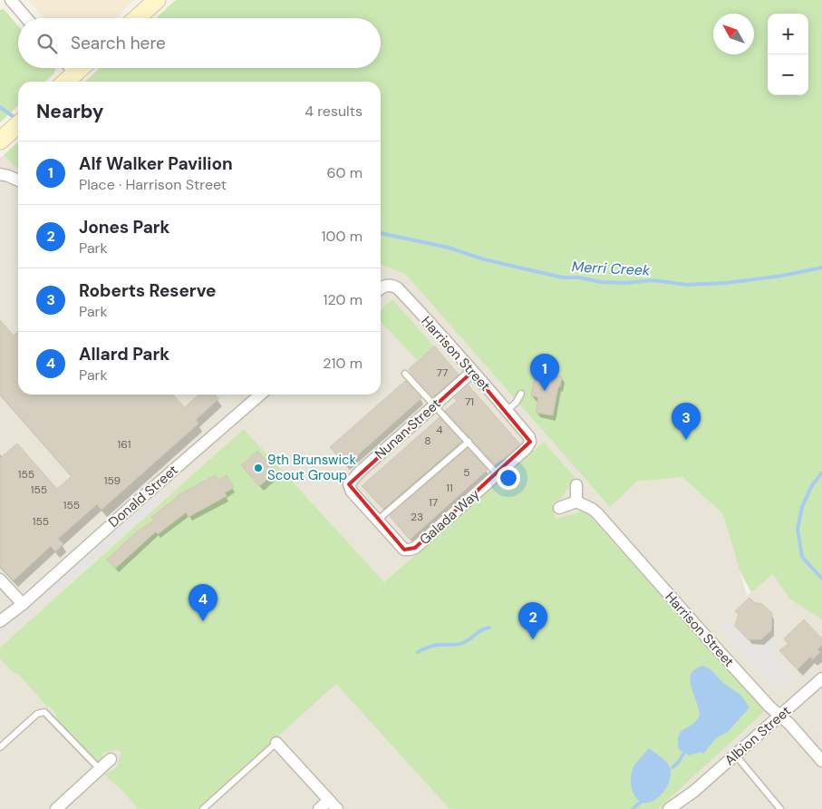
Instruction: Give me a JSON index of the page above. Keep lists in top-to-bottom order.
{
  "streets": {
    "street": [
      "Harrison Street",
      "Nunan Street",
      "Donald Street",
      "Galada Way",
      "Albion Street"
    ]
  },
  "crossings": [
    ["Harrison Street", "Nunan Street"],
    ["Harrison Street", "Galada Way"],
    ["Harrison Street", "Albion Street"],
    ["Nunan Street", "Galada Way"]
  ],
  "water": ["Merri Creek"],
  "places": ["9th Brunswick Scout Group"],
  "house_numbers": [
    "77",
    "71",
    "4",
    "8",
    "161",
    "5",
    "155",
    "159",
    "11",
    "155",
    "17",
    "155",
    "23",
    "155"
  ],
  "north": "top left",
  "page": {
    "map_buttons": ["+", "−"],
    "search": "Search here",
    "heading": ["Nearby", "4 results"],
    "list": [
      {
        "mark": "1",
        "name": "Alf Walker Pavilion",
        "note": "Place · Harrison Street",
        "value": "60 m"
      },
      {
        "mark": "2",
        "name": "Jones Park",
        "note": "Park",
        "value": "100 m"
      },
      {
        "mark": "3",
        "name": "Roberts Reserve",
        "note": "Park",
        "value": "120 m"
      },
      {
        "mark": "4",
        "name": "Allard Park",
        "note": "Park",
        "value": "210 m"
      }
    ],
    "pins": [
      "1",
      "3",
      "4",
      "2"
    ]
  }
}
